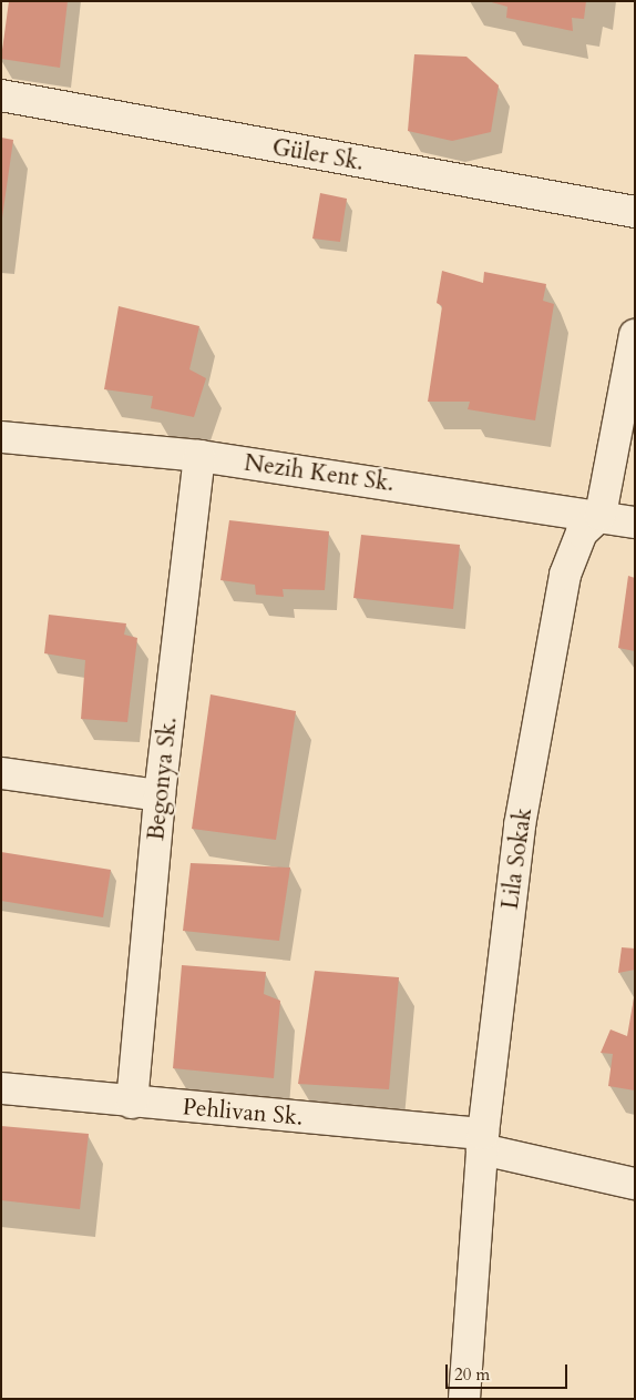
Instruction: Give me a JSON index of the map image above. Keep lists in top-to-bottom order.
{
  "streets": {
    "street": [
      "Güler Sk.",
      "Nezih Kent Sk.",
      "Begonya Sk.",
      "Lila Sokak",
      "Pehlivan Sk."
    ]
  },
  "crossings": [
    ["Nezih Kent Sk.", "Begonya Sk."],
    ["Nezih Kent Sk.", "Lila Sokak"],
    ["Begonya Sk.", "Pehlivan Sk."],
    ["Lila Sokak", "Pehlivan Sk."]
  ],
  "scale_bar": "20 m"
}
